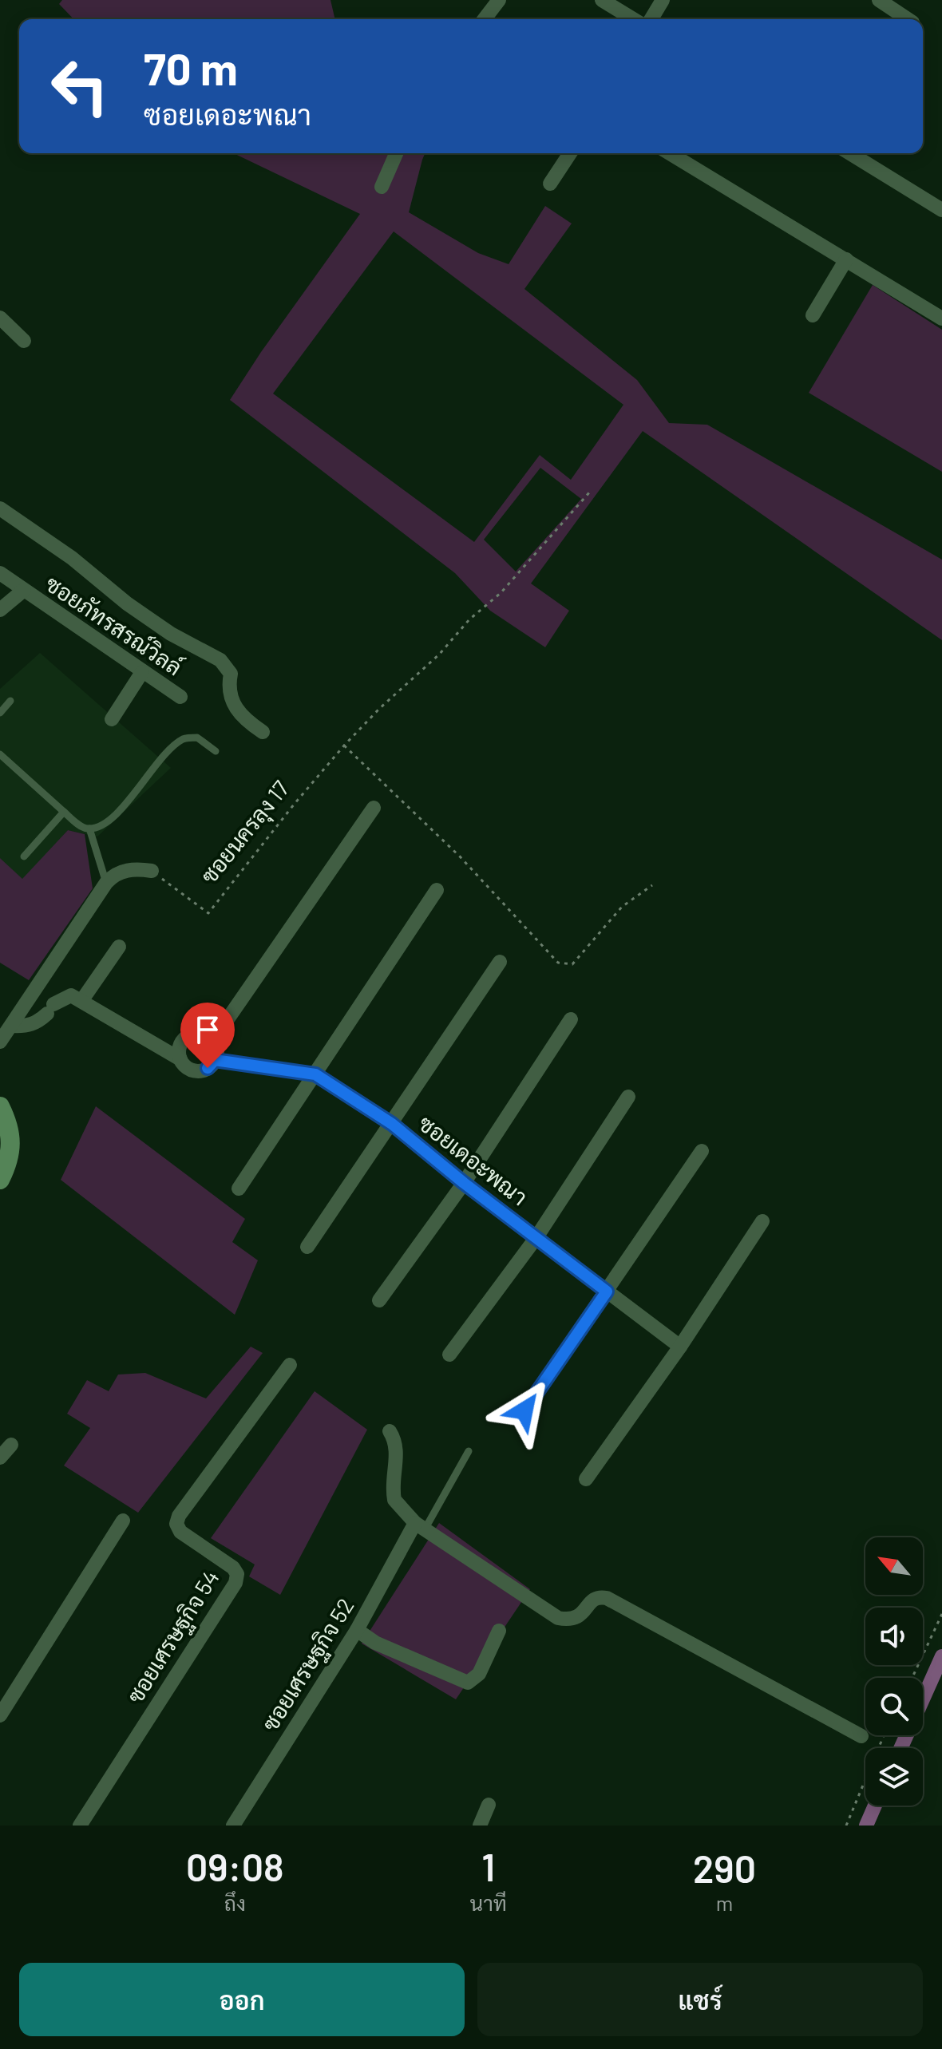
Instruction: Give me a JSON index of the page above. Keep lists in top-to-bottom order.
{
  "streets": {
    "street": [
      "ซอยภัทรสรณ์วิลล์",
      "ซอยเดอะพณา",
      "ซอยเศรษฐกิจ 54",
      "ซอยเศรษฐกิจ 52"
    ],
    "path": ["ซอยนครลุง 17"]
  },
  "north": "top left",
  "page": {
    "turn": ["70 m", "ซอยเดอะพณา"],
    "eta": [
      "09:08",
      "ถึง",
      "1",
      "นาที",
      "290",
      "m"
    ],
    "buttons": ["ออก", "แชร์"]
  }
}
